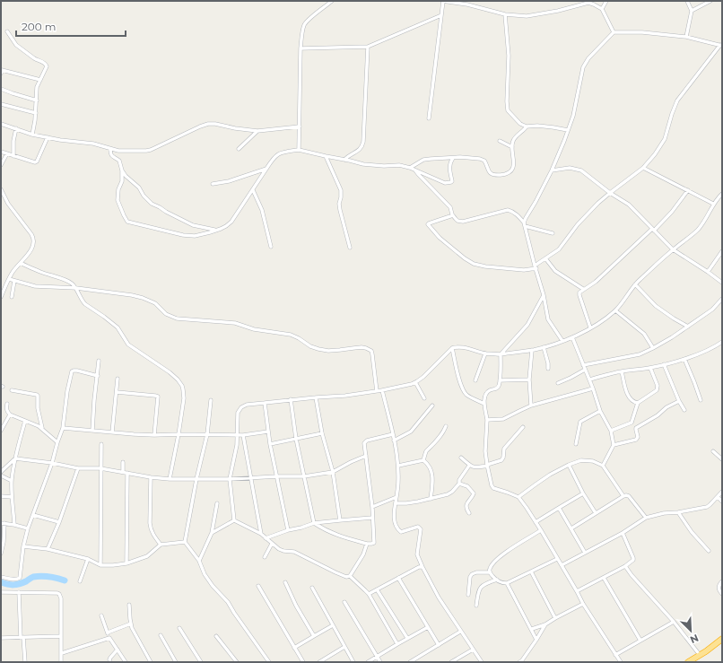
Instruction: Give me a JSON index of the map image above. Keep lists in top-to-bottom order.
{
  "scale_bar": "200 m",
  "north": "bottom right"
}
